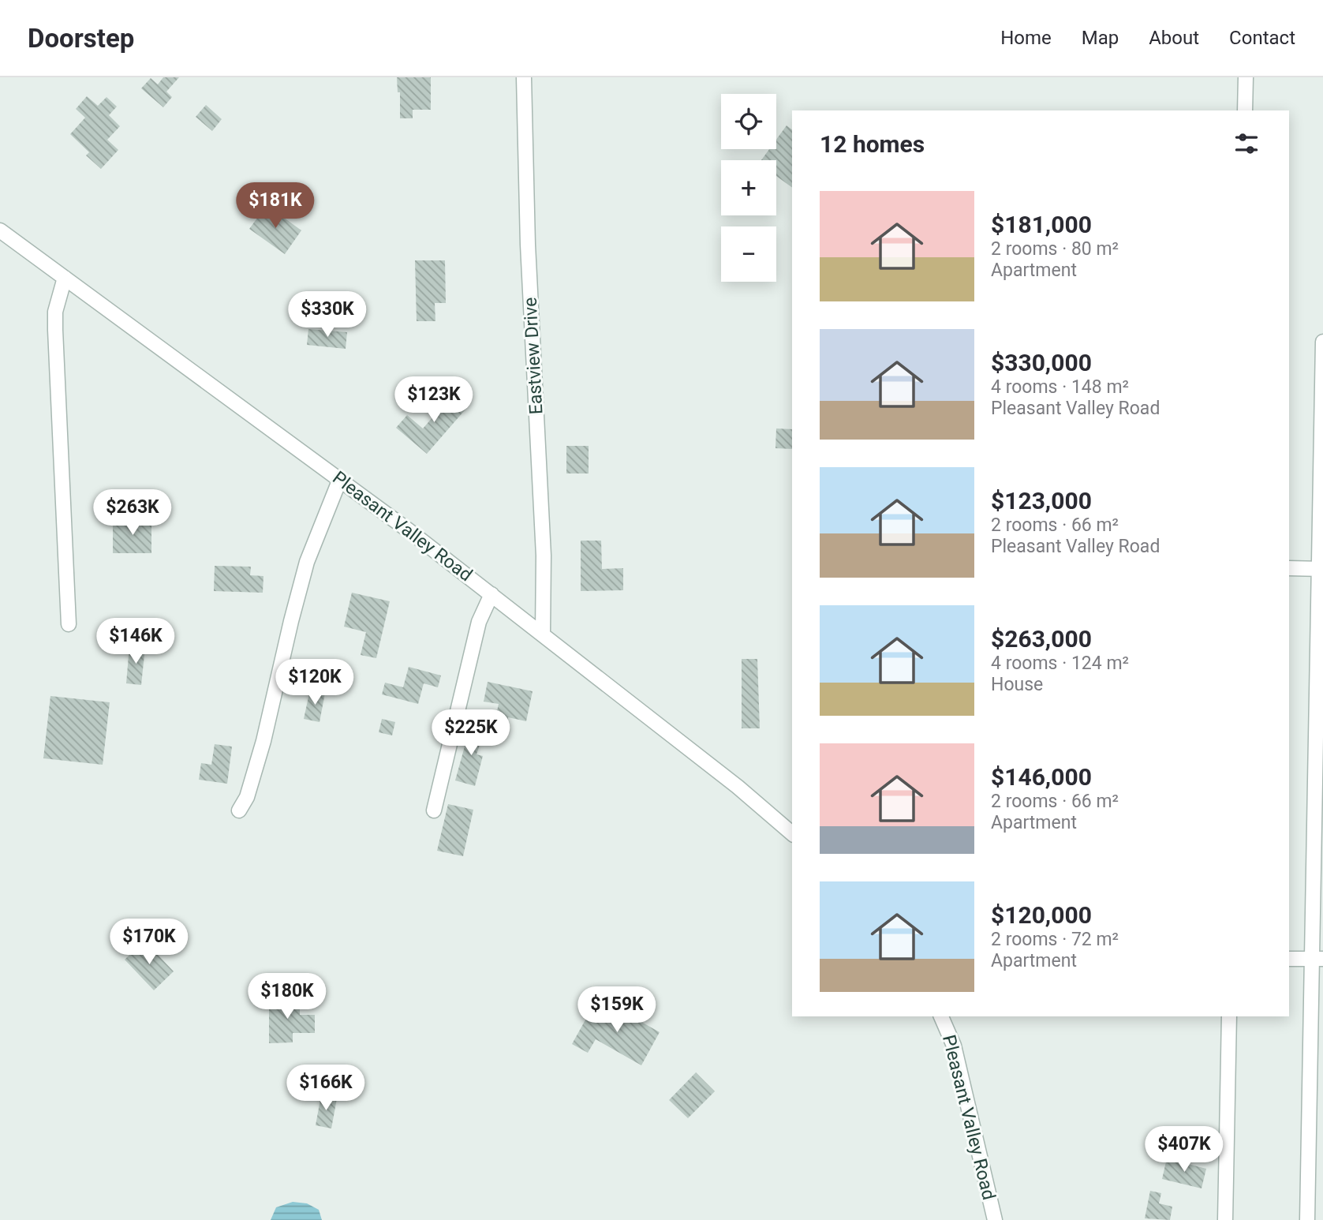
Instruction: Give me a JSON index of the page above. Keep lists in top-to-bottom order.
{
  "streets": {
    "street": ["Eastview Drive", "Pleasant Valley Road"]
  },
  "crossings": [
    ["Eastview Drive", "Pleasant Valley Road"]
  ],
  "page": {
    "header": "Doorstep",
    "nav": [
      "Home",
      "Map",
      "About",
      "Contact"
    ],
    "map_buttons": ["+", "−"],
    "heading": "12 homes",
    "list": [
      {
        "name": "$181,000",
        "note": "2 rooms · 80 m² · Apartment"
      },
      {
        "name": "$330,000",
        "note": "4 rooms · 148 m² · Pleasant Valley Road"
      },
      {
        "name": "$123,000",
        "note": "2 rooms · 66 m² · Pleasant Valley Road"
      },
      {
        "name": "$263,000",
        "note": "4 rooms · 124 m² · House"
      },
      {
        "name": "$146,000",
        "note": "2 rooms · 66 m² · Apartment"
      },
      {
        "name": "$120,000",
        "note": "2 rooms · 72 m² · Apartment"
      }
    ],
    "price": [
      "$181K",
      "$330K",
      "$123K",
      "$263K",
      "$146K",
      "$120K",
      "$225K",
      "$170K",
      "$180K",
      "$159K",
      "$166K",
      "$407K"
    ]
  }
}
